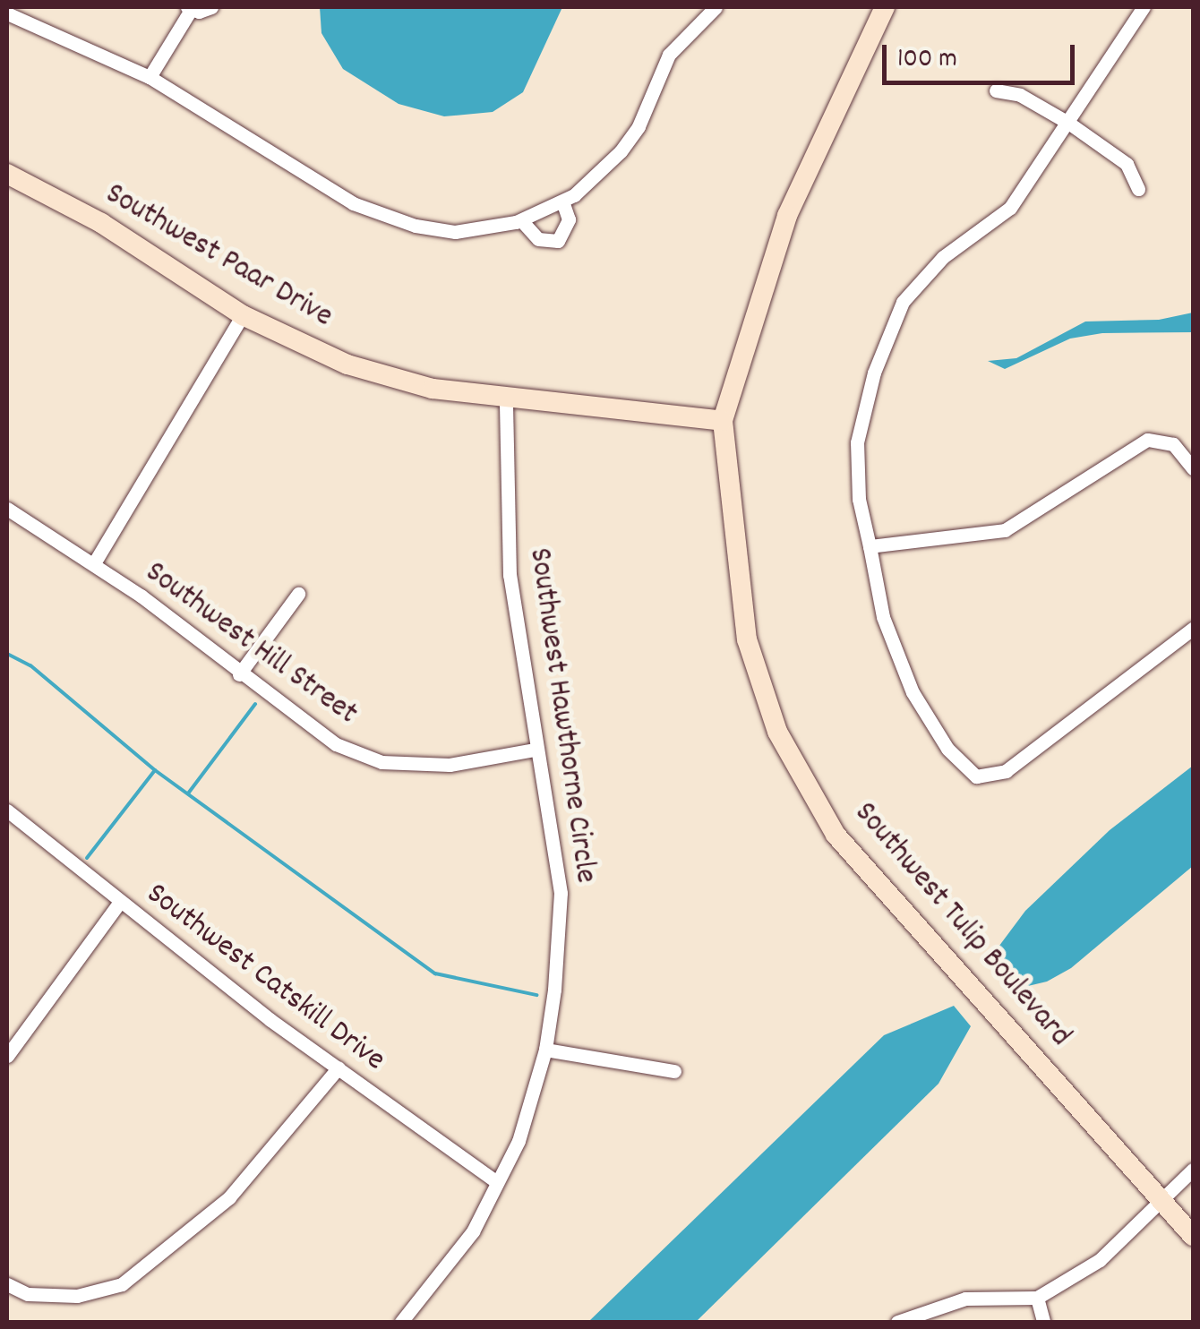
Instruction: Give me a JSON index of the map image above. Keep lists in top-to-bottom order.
{
  "streets": {
    "street": [
      "Southwest Paar Drive",
      "Southwest Hill Street",
      "Southwest Hawthorne Circle",
      "Southwest Tulip Boulevard",
      "Southwest Catskill Drive"
    ]
  },
  "crossings": [
    ["Southwest Paar Drive", "Southwest Hawthorne Circle"],
    ["Southwest Paar Drive", "Southwest Tulip Boulevard"],
    ["Southwest Hill Street", "Southwest Hawthorne Circle"],
    ["Southwest Hawthorne Circle", "Southwest Catskill Drive"]
  ],
  "scale_bar": "100 m"
}
